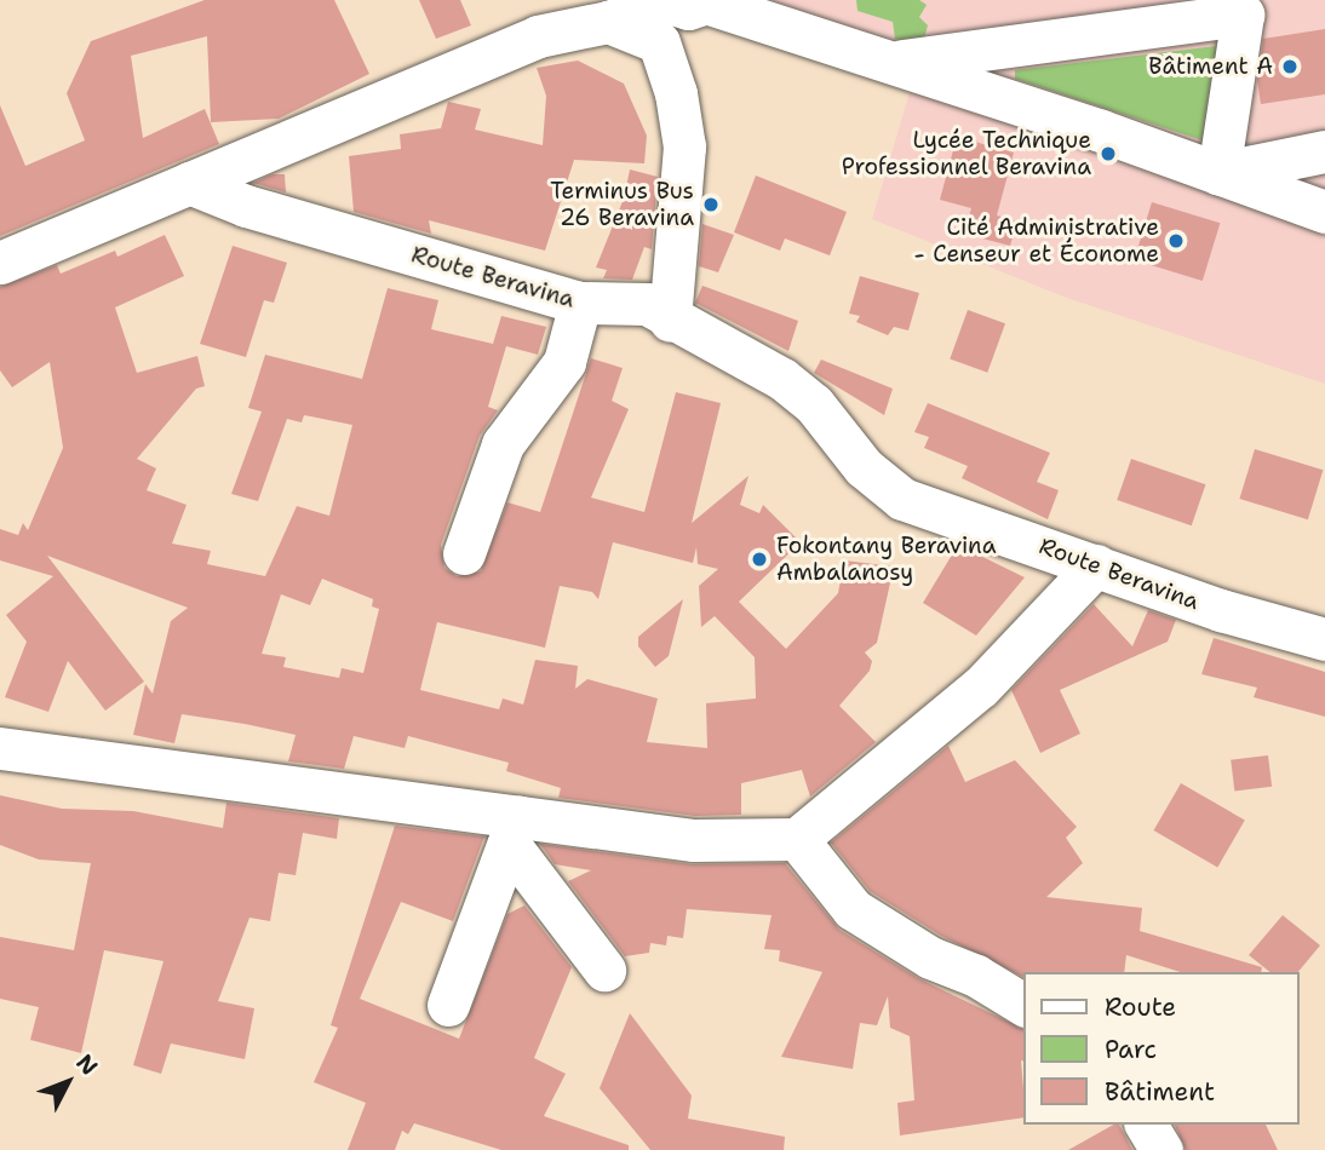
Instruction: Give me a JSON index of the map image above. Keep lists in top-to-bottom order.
{
  "streets": {
    "street": ["Route Beravina"]
  },
  "places": [
    "Bâtiment A",
    "Lycée Technique Professionnel Beravina",
    "Terminus Bus 26 Beravina",
    "Cité Administrative - Censeur et Économe",
    "Fokontany Beravina Ambalanosy"
  ],
  "legend": ["Route", "Parc", "Bâtiment"],
  "north": "top right"
}
